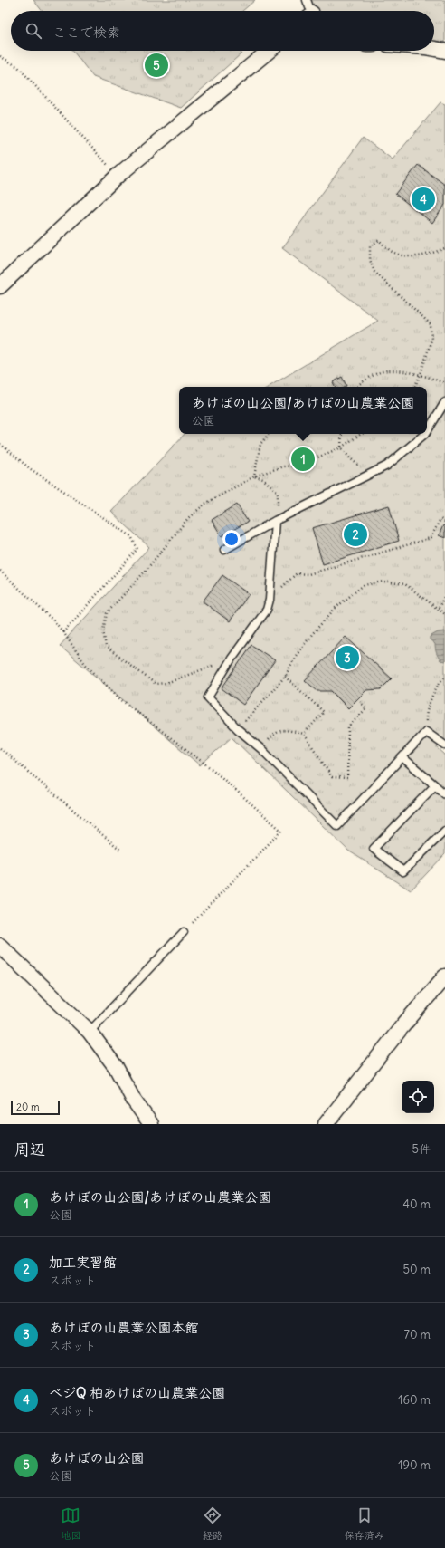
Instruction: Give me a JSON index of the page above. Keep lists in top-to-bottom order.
{
  "scale_bar": "20 m",
  "page": {
    "search": "ここで検索",
    "pins": [
      "5",
      "4",
      "1",
      "2",
      "3"
    ],
    "popup": ["あけぼの山公園/あけぼの山農業公園", "公園"],
    "scale": "20 m",
    "heading": ["周辺", "5件"],
    "list": [
      {
        "mark": "1",
        "name": "あけぼの山公園/あけぼの山農業公園",
        "note": "公園",
        "value": "40 m"
      },
      {
        "mark": "2",
        "name": "加工実習館",
        "note": "スポット",
        "value": "50 m"
      },
      {
        "mark": "3",
        "name": "あけぼの山農業公園本館",
        "note": "スポット",
        "value": "70 m"
      },
      {
        "mark": "4",
        "name": "ベジQ 柏あけぼの山農業公園",
        "note": "スポット",
        "value": "160 m"
      },
      {
        "mark": "5",
        "name": "あけぼの山公園",
        "note": "公園",
        "value": "190 m"
      }
    ],
    "nav": ["地図", "経路", "保存済み"]
  }
}
